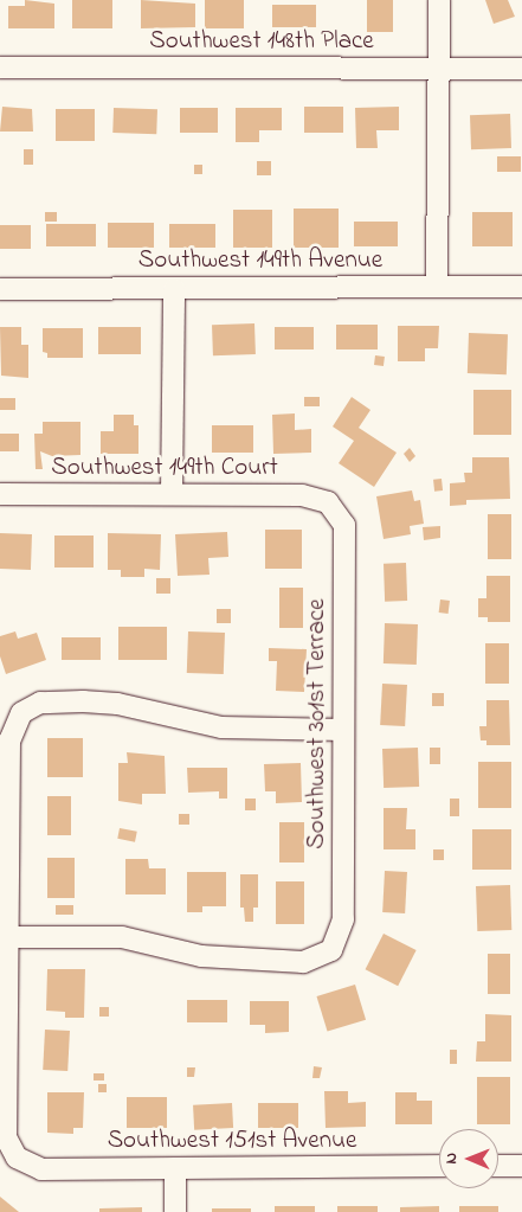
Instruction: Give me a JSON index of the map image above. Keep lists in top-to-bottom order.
{
  "streets": {
    "street": [
      "Southwest 148th Place",
      "Southwest 149th Avenue",
      "Southwest 149th Court",
      "Southwest 301st Terrace",
      "Southwest 151st Avenue"
    ]
  },
  "crossings": [
    ["Southwest 149th Court", "Southwest 301st Terrace"],
    ["Southwest 301st Terrace", "Southwest 151st Avenue"]
  ],
  "north": "left"
}
